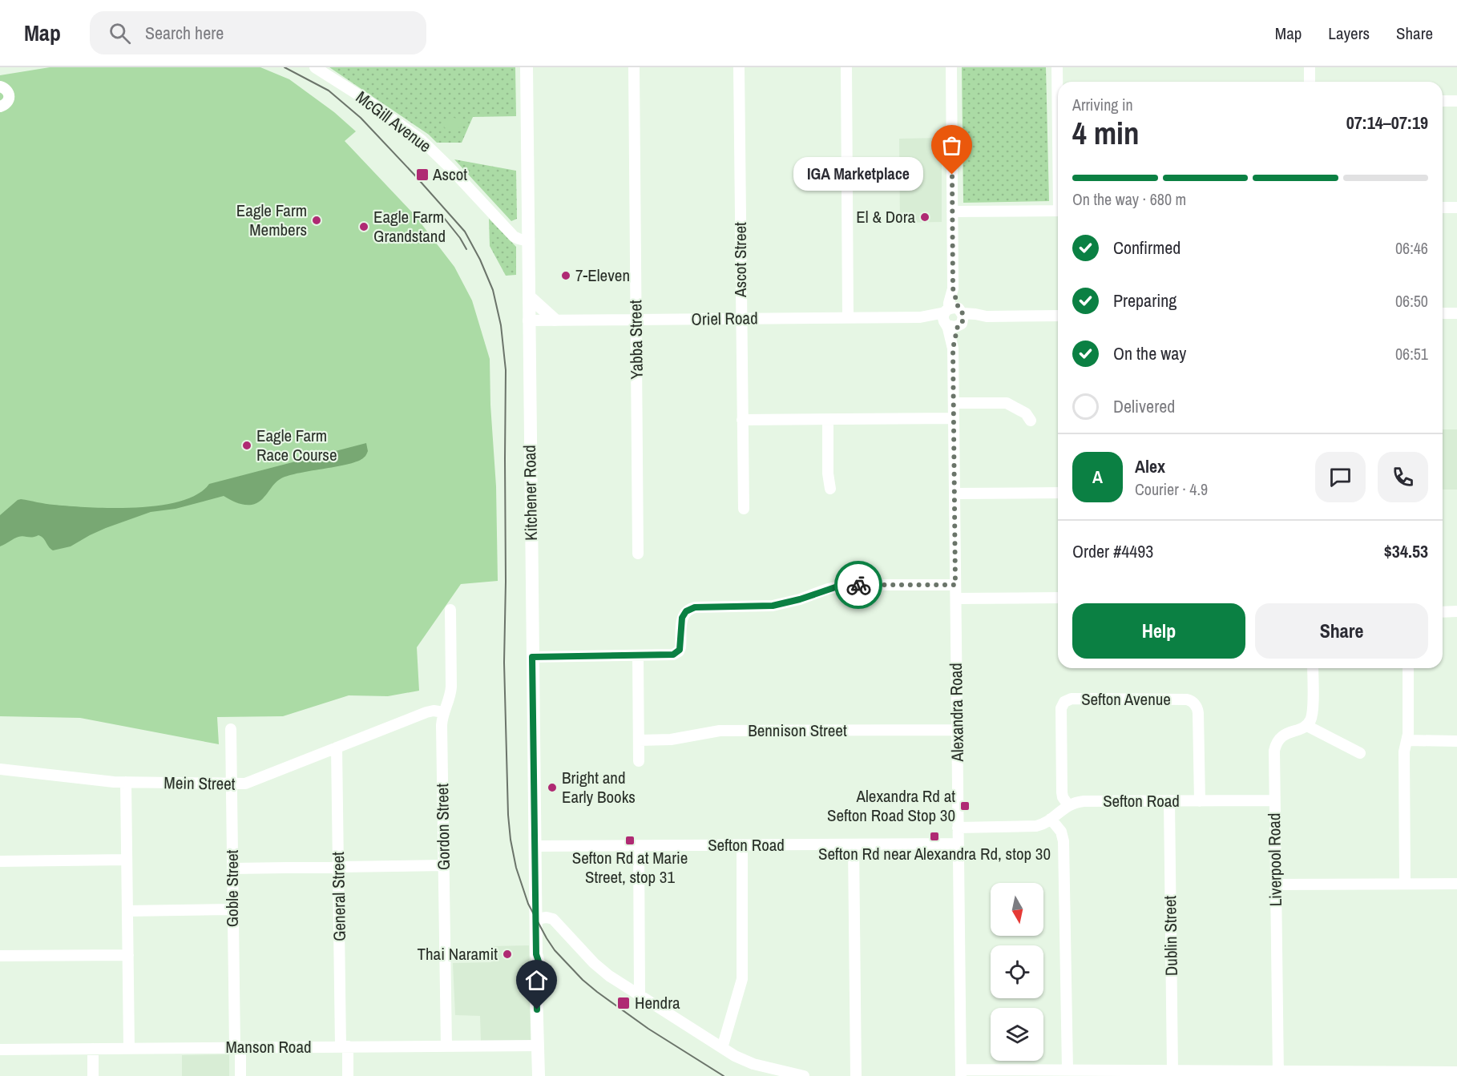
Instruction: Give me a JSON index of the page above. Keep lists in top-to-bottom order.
{
  "streets": {
    "main road": ["Kitchener Road"],
    "street": [
      "McGill Avenue",
      "Ascot Street",
      "Oriel Road",
      "Yabba Street",
      "Sefton Avenue",
      "Alexandra Road",
      "Bennison Street",
      "Mein Street",
      "Sefton Road",
      "Gordon Street",
      "Liverpool Road",
      "Goble Street",
      "General Street",
      "Dublin Street",
      "Manson Road"
    ]
  },
  "crossings": [
    ["McGill Avenue", "Kitchener Road"],
    ["Ascot Street", "Oriel Road"],
    ["Oriel Road", "Yabba Street"],
    ["Oriel Road", "Kitchener Road"],
    ["Oriel Road", "Alexandra Road"],
    ["Kitchener Road", "Sefton Road"],
    ["Kitchener Road", "Manson Road"],
    ["Sefton Avenue", "Sefton Road"],
    ["Alexandra Road", "Bennison Street"],
    ["Alexandra Road", "Sefton Road"],
    ["Mein Street", "Gordon Street"],
    ["Mein Street", "Goble Street"],
    ["Mein Street", "General Street"],
    ["Sefton Road", "Liverpool Road"],
    ["Sefton Road", "Dublin Street"],
    ["Gordon Street", "Manson Road"],
    ["Goble Street", "Manson Road"],
    ["General Street", "Manson Road"]
  ],
  "places": {
    "transit": [
      "Ascot",
      "Alexandra Rd at Sefton Road Stop 30",
      "Sefton Rd near Alexandra Rd, stop 30",
      "Sefton Rd at Marie Street, stop 31",
      "Hendra"
    ],
    "other": [
      "IGA Marketplace",
      "El & Dora",
      "Eagle Farm Members",
      "Eagle Farm Grandstand",
      "7-Eleven",
      "Eagle Farm Race Course",
      "Bright and Early Books",
      "Thai Naramit"
    ]
  },
  "north": "bottom",
  "page": {
    "header": "Map",
    "search": "Search here",
    "nav": ["Map", "Layers", "Share"],
    "heading": ["4 min", "Arriving in", "07:14–07:19"],
    "panel": [
      "Alex",
      "Courier · 4.9",
      "Order #4493",
      "$34.53"
    ],
    "bubble": "IGA Marketplace",
    "bar": "On the way · 680 m",
    "list": [
      ["Confirmed", "06:46"],
      ["Preparing", "06:50"],
      ["On the way", "06:51"],
      "Delivered"
    ],
    "round": "A",
    "buttons": ["Help", "Share"]
  }
}
